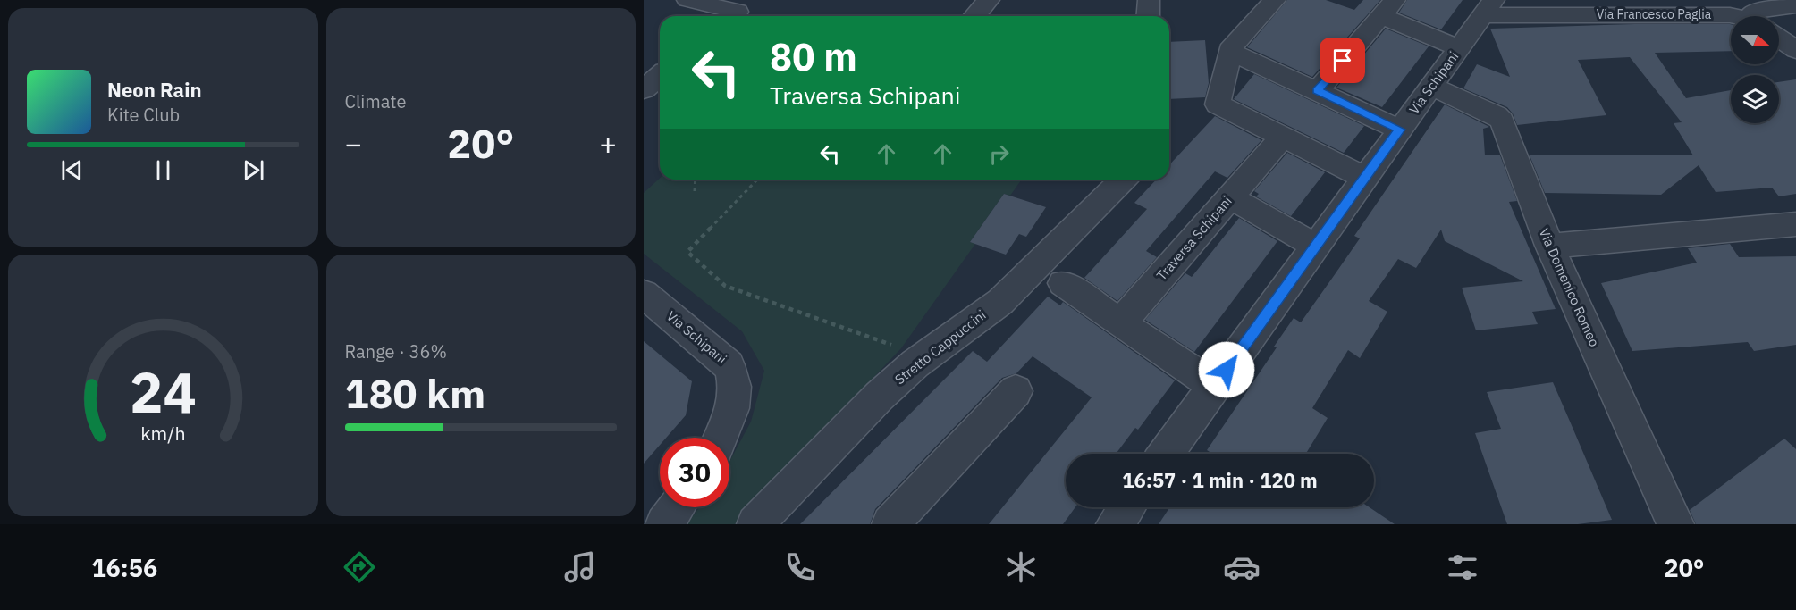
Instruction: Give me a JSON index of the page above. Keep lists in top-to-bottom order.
{
  "streets": {
    "street": [
      "Via Francesco Paglia",
      "Via Schipani",
      "Traversa Schipani",
      "Via Domenico Romeo",
      "Stretto Cappuccini"
    ]
  },
  "crossings": [
    ["Via Francesco Paglia", "Via Schipani"],
    ["Via Schipani", "Via Domenico Romeo"]
  ],
  "north": "right",
  "page": {
    "tile": [
      "Climate",
      ["Range · 36%", "180 km"]
    ],
    "turn": ["80 m", "Traversa Schipani"],
    "song": ["Neon Rain", "Kite Club"],
    "heat": ["−", "20°", "+"],
    "limit": "30",
    "trip": "16:57 · 1 min · 120 m",
    "tabs": ["16:56", "20°"],
    "gauge": ["24", "km/h"]
  }
}
